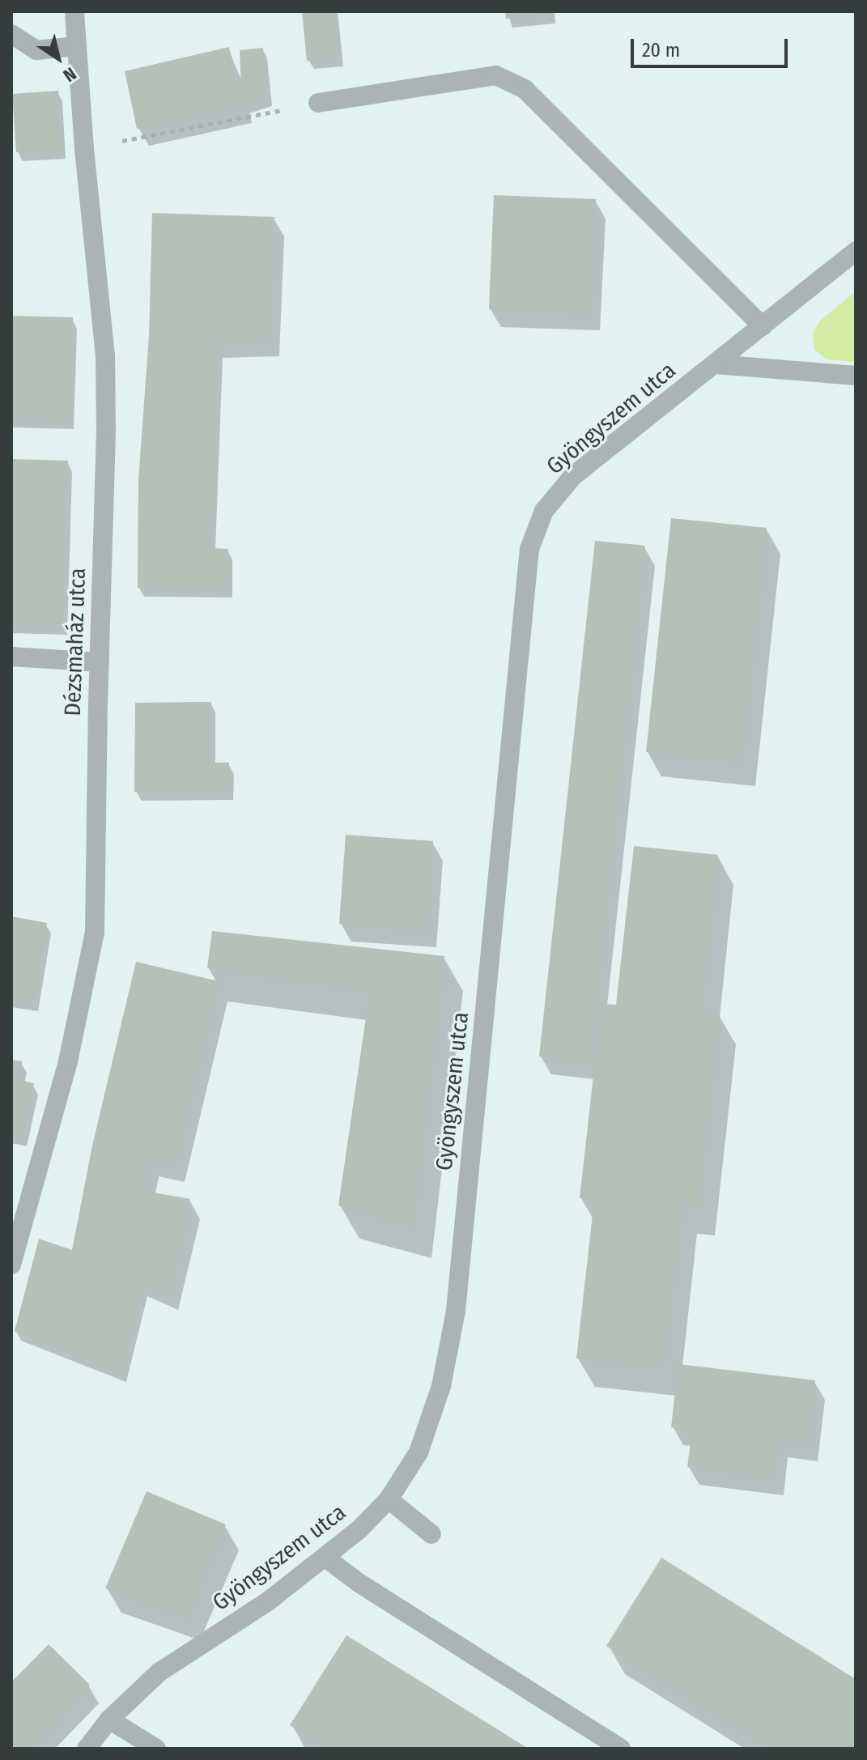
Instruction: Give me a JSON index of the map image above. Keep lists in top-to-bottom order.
{
  "streets": {
    "street": ["Gyöngyszem utca", "Dézsmaház utca"]
  },
  "scale_bar": "20 m",
  "north": "bottom right"
}
